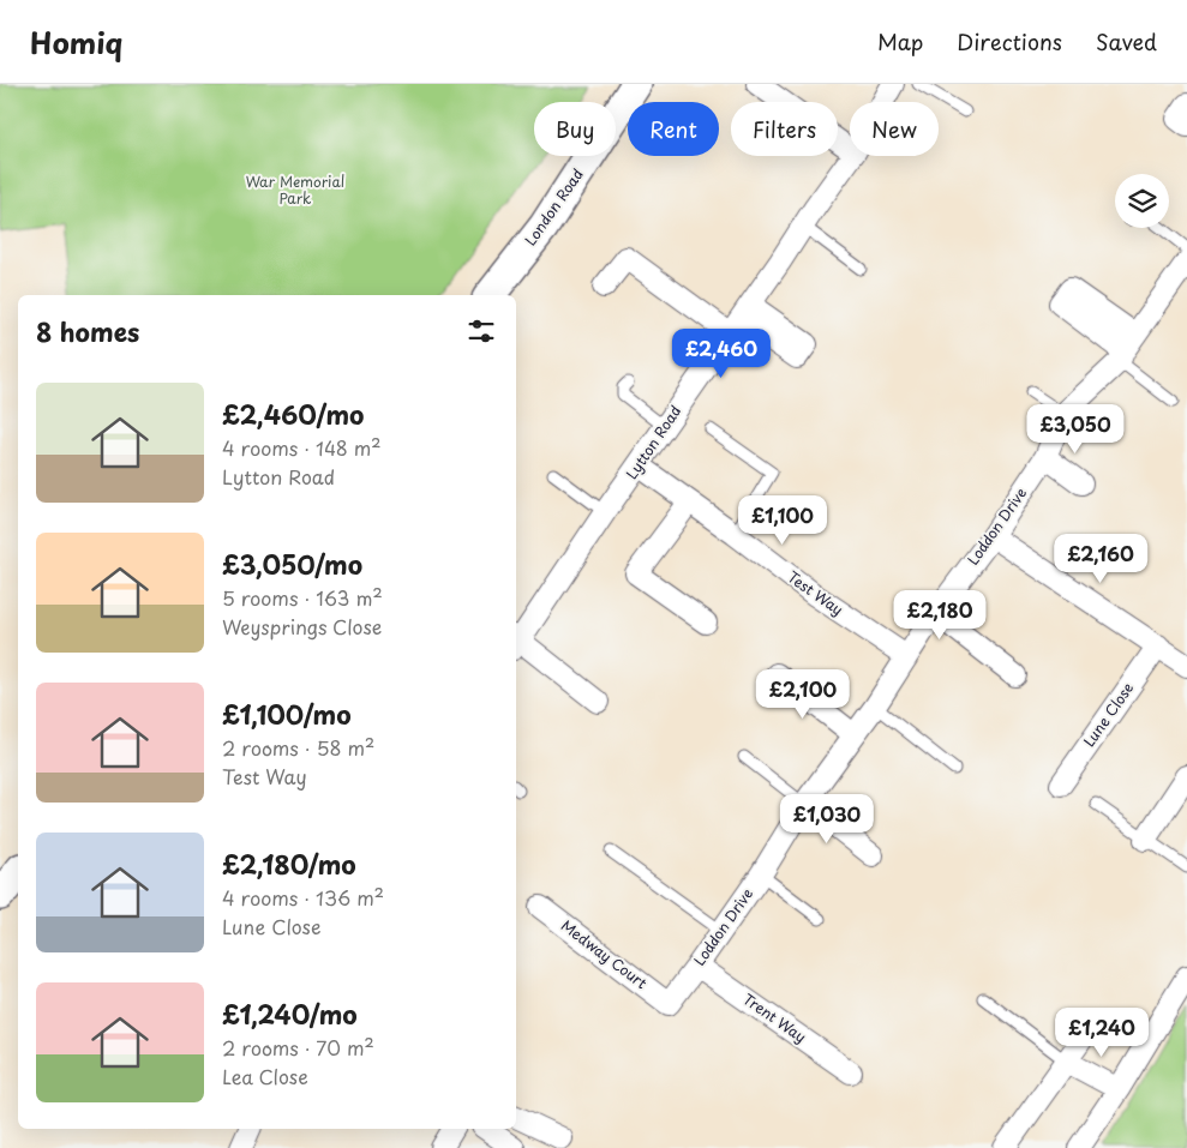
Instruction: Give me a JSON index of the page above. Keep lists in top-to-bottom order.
{
  "streets": {
    "street": [
      "London Road",
      "Lytton Road",
      "Loddon Drive",
      "Test Way",
      "Lune Close",
      "Medway Court",
      "Trent Way"
    ]
  },
  "crossings": [
    ["Lytton Road", "Test Way"],
    ["Loddon Drive", "Test Way"],
    ["Loddon Drive", "Medway Court"],
    ["Loddon Drive", "Trent Way"]
  ],
  "parks": ["War Memorial Park"],
  "page": {
    "header": "Homiq",
    "nav": ["Map", "Directions", "Saved"],
    "chip": [
      "Buy",
      "Rent",
      "Filters",
      "New"
    ],
    "heading": "8 homes",
    "price": [
      "£2,460",
      "£3,050",
      "£1,100",
      "£2,160",
      "£2,180",
      "£2,100",
      "£1,030",
      "£1,240"
    ],
    "list": [
      {
        "name": "£2,460/mo",
        "note": "4 rooms · 148 m² · Lytton Road"
      },
      {
        "name": "£3,050/mo",
        "note": "5 rooms · 163 m² · Weysprings Close"
      },
      {
        "name": "£1,100/mo",
        "note": "2 rooms · 58 m² · Test Way"
      },
      {
        "name": "£2,180/mo",
        "note": "4 rooms · 136 m² · Lune Close"
      },
      {
        "name": "£1,240/mo",
        "note": "2 rooms · 70 m² · Lea Close"
      }
    ]
  }
}
